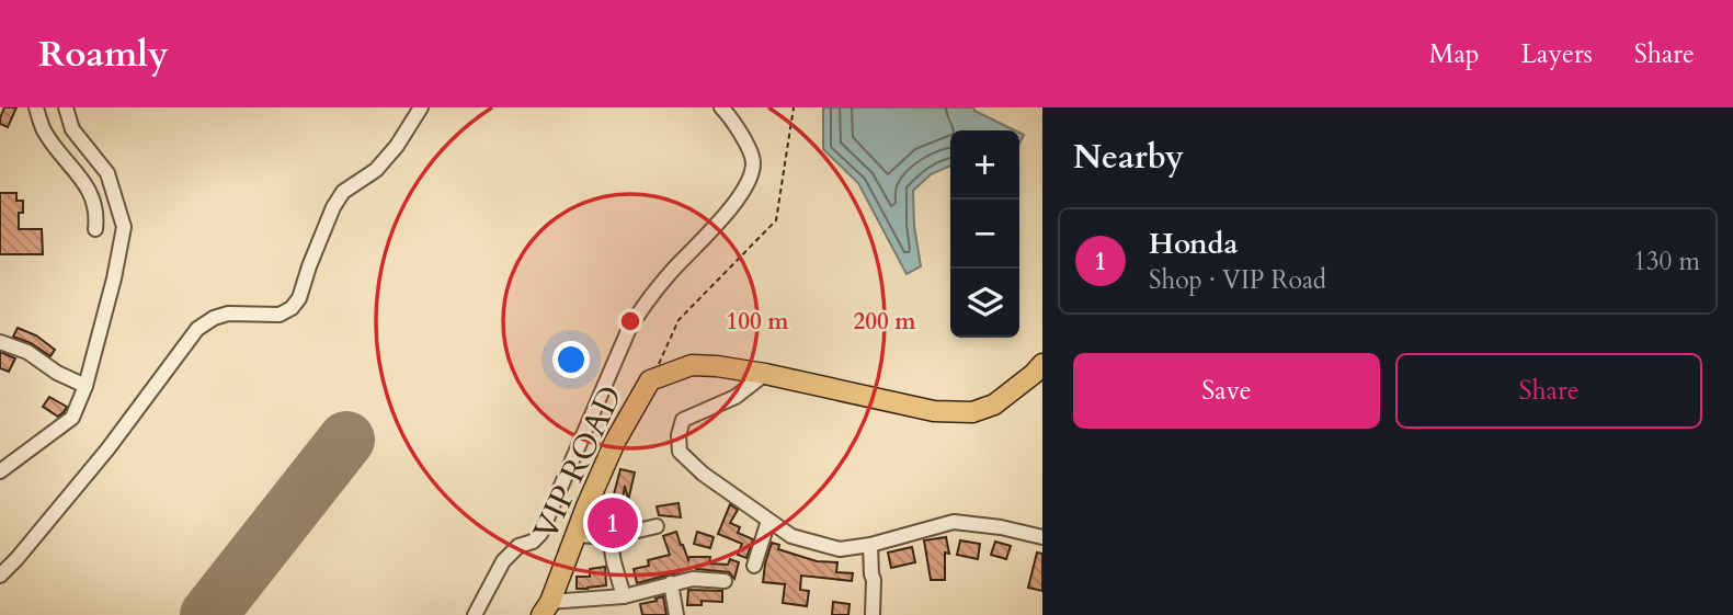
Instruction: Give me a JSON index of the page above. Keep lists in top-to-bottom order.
{
  "streets": {
    "highway": ["VIP ROAD"]
  },
  "page": {
    "header": "Roamly",
    "nav": ["Map", "Layers", "Share"],
    "heading": "Nearby",
    "map_buttons": ["+", "−"],
    "list": [
      {
        "mark": "1",
        "name": "Honda",
        "note": "Shop · VIP Road",
        "value": "130 m"
      }
    ],
    "buttons": ["Save", "Share"],
    "pins": "1"
  },
  "rings": ["100 m", "200 m"]
}
